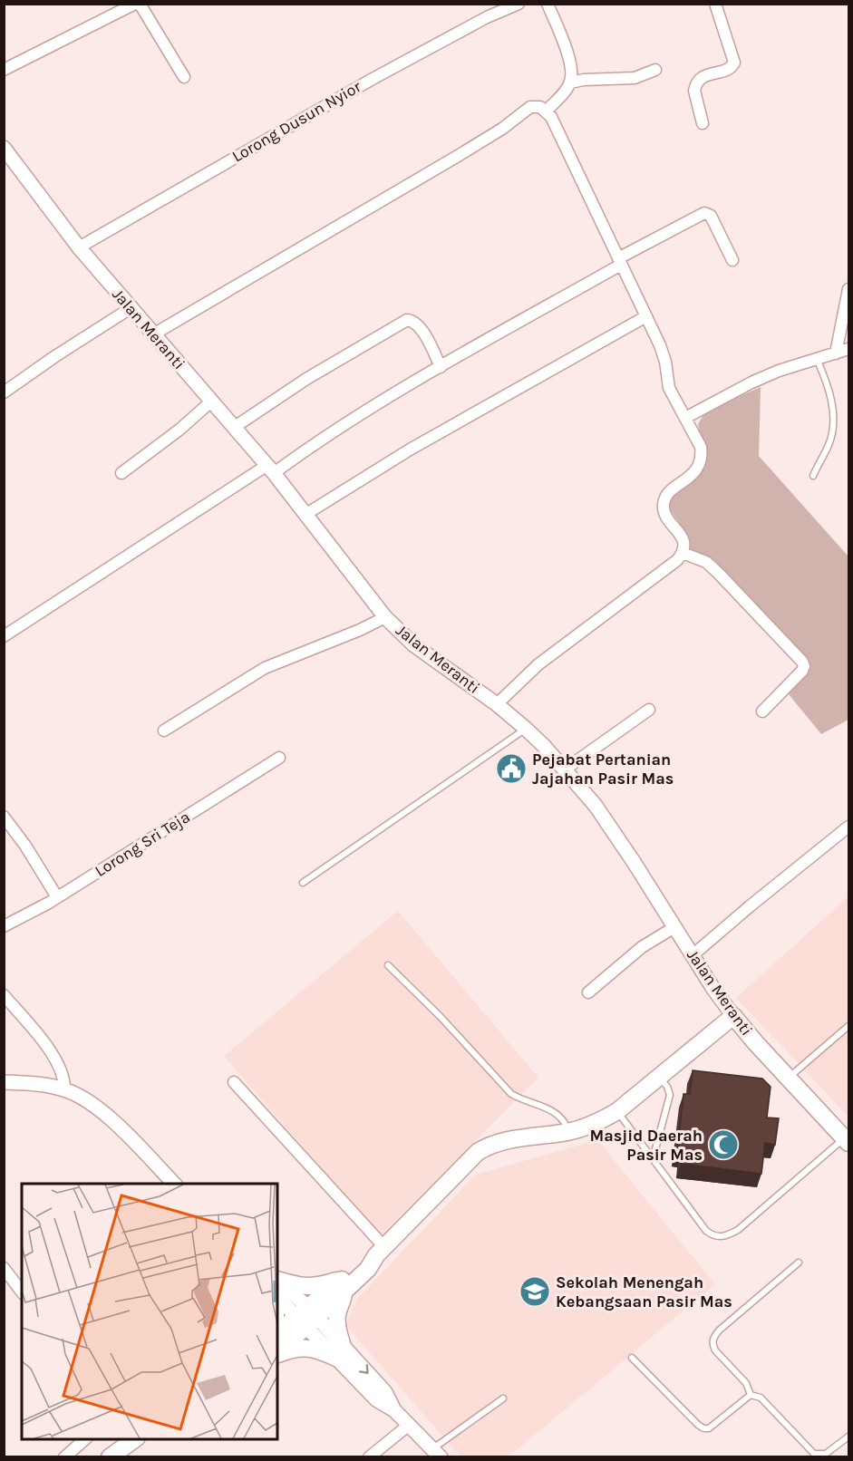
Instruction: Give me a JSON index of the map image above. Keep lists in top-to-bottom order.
{
  "streets": {
    "main road": ["Jalan Meranti"],
    "street": ["Lorong Dusun Nyior", "Lorong Sri Teja"]
  },
  "crossings": [
    ["Lorong Dusun Nyior", "Jalan Meranti"]
  ],
  "places": {
    "public building": ["Pejabat Pertanian Jajahan Pasir Mas"],
    "mosque": ["Masjid Daerah Pasir Mas"],
    "school or university": ["Sekolah Menengah Kebangsaan Pasir Mas"]
  }
}
